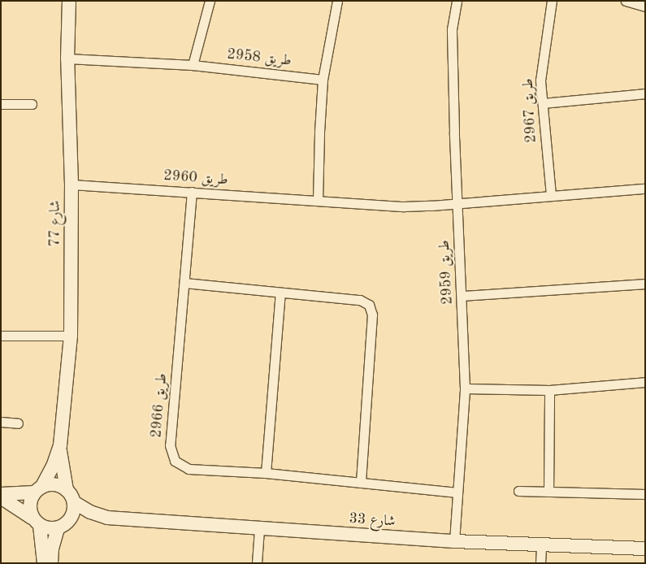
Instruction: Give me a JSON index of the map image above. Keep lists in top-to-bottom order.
{
  "streets": {
    "street": [
      "طريق 2958",
      "طريق 2967",
      "طريق 2960",
      "شارع 77",
      "طريق 2959",
      "طريق 2966",
      "شارع 33"
    ]
  },
  "crossings": [
    ["طريق 2958", "شارع 77"],
    ["طريق 2960", "شارع 77"],
    ["طريق 2960", "طريق 2959"],
    ["طريق 2960", "طريق 2966"],
    ["شارع 77", "شارع 33"],
    ["طريق 2959", "طريق 2966"],
    ["طريق 2959", "شارع 33"]
  ]
}
